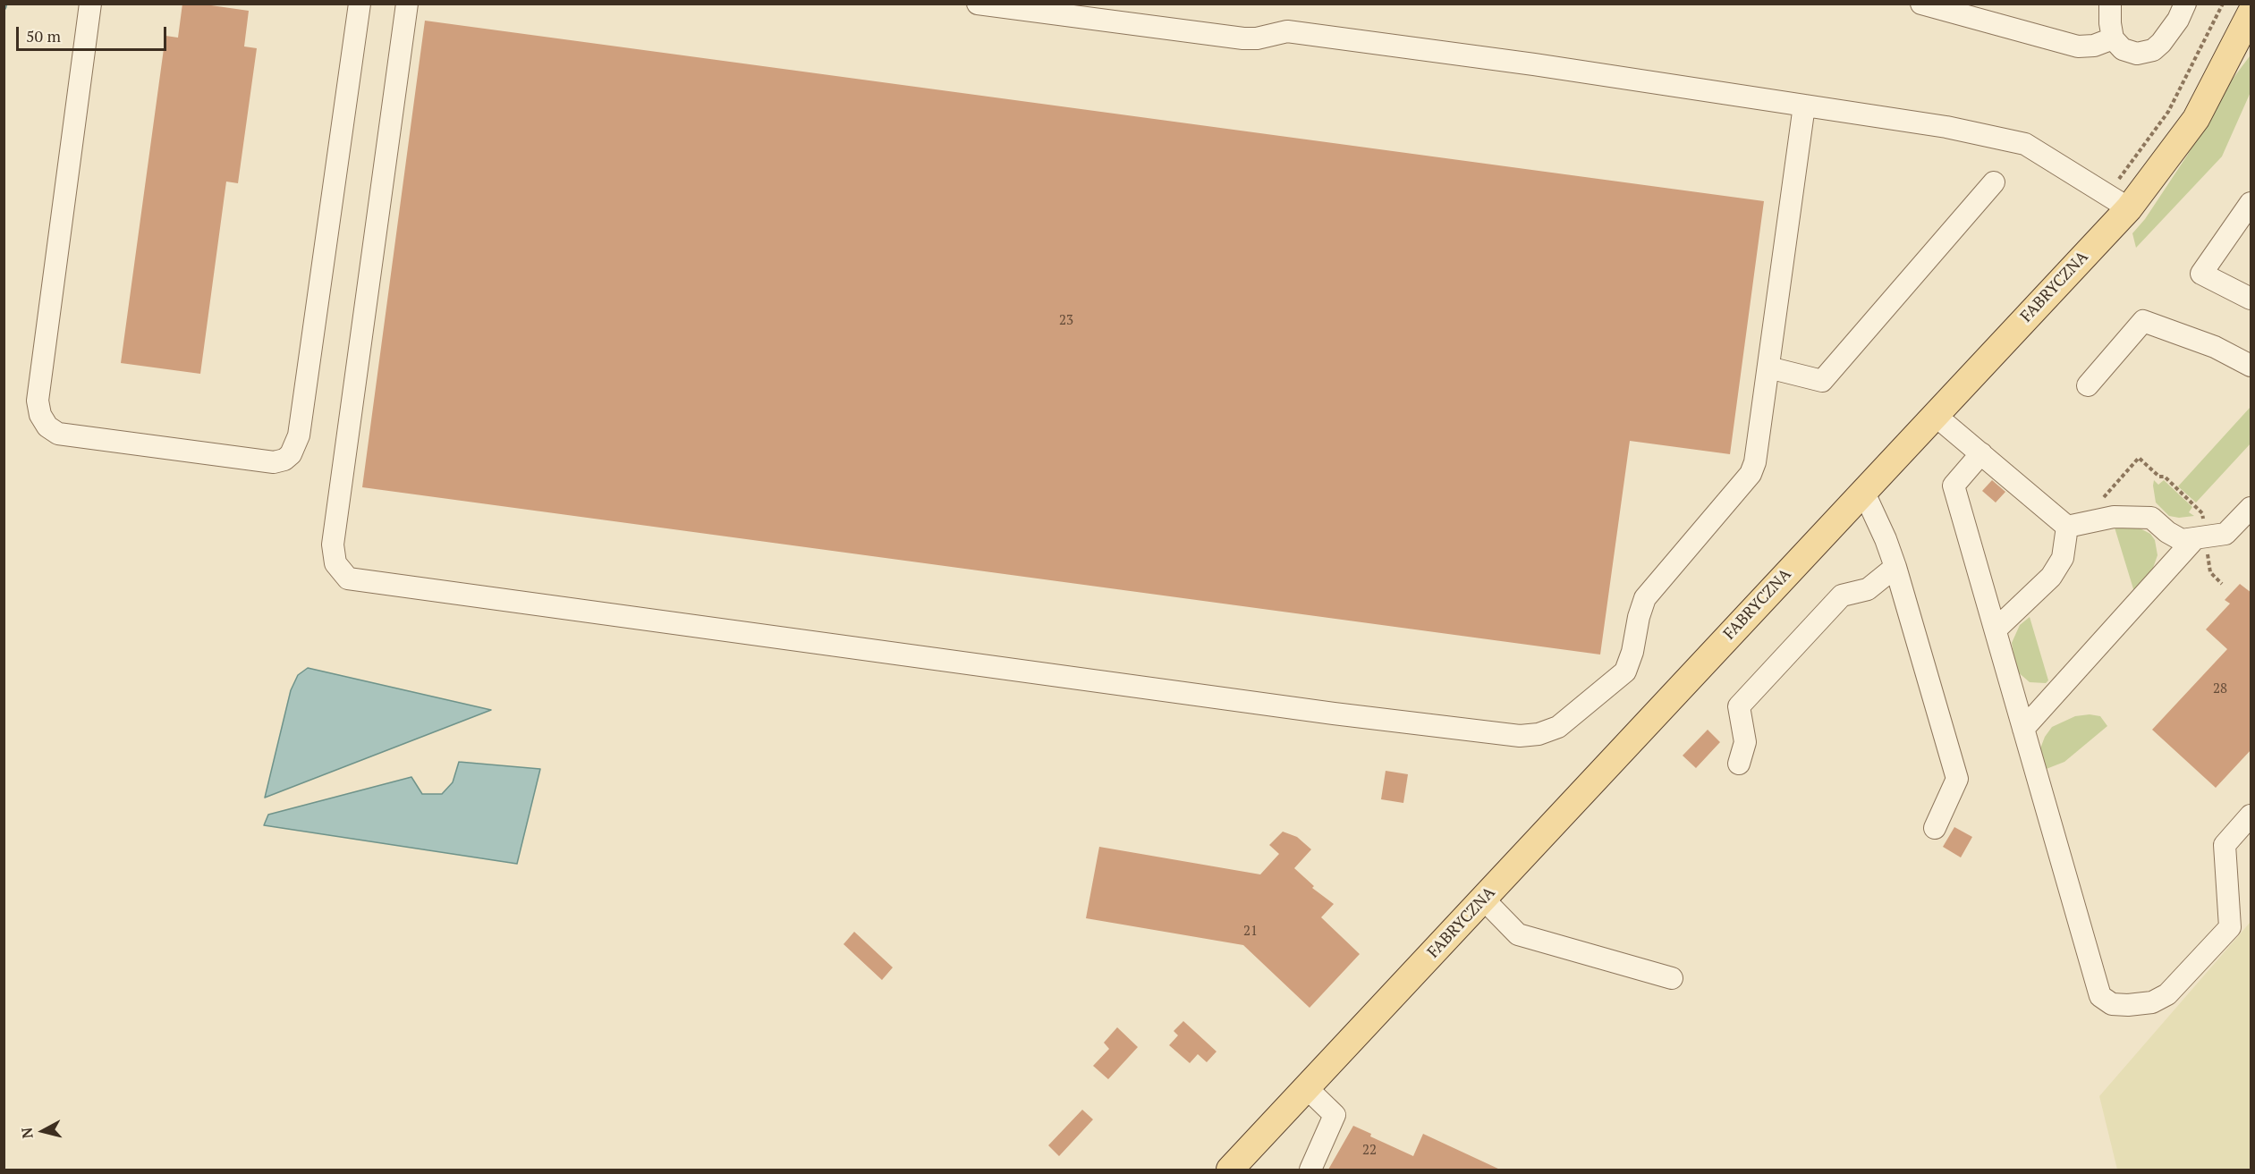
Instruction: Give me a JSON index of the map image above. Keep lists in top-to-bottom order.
{
  "streets": {
    "main road": ["FABRYCZNA"]
  },
  "house_numbers": [
    "23",
    "28",
    "21",
    "22"
  ],
  "scale_bar": "50 m",
  "north": "left"
}
